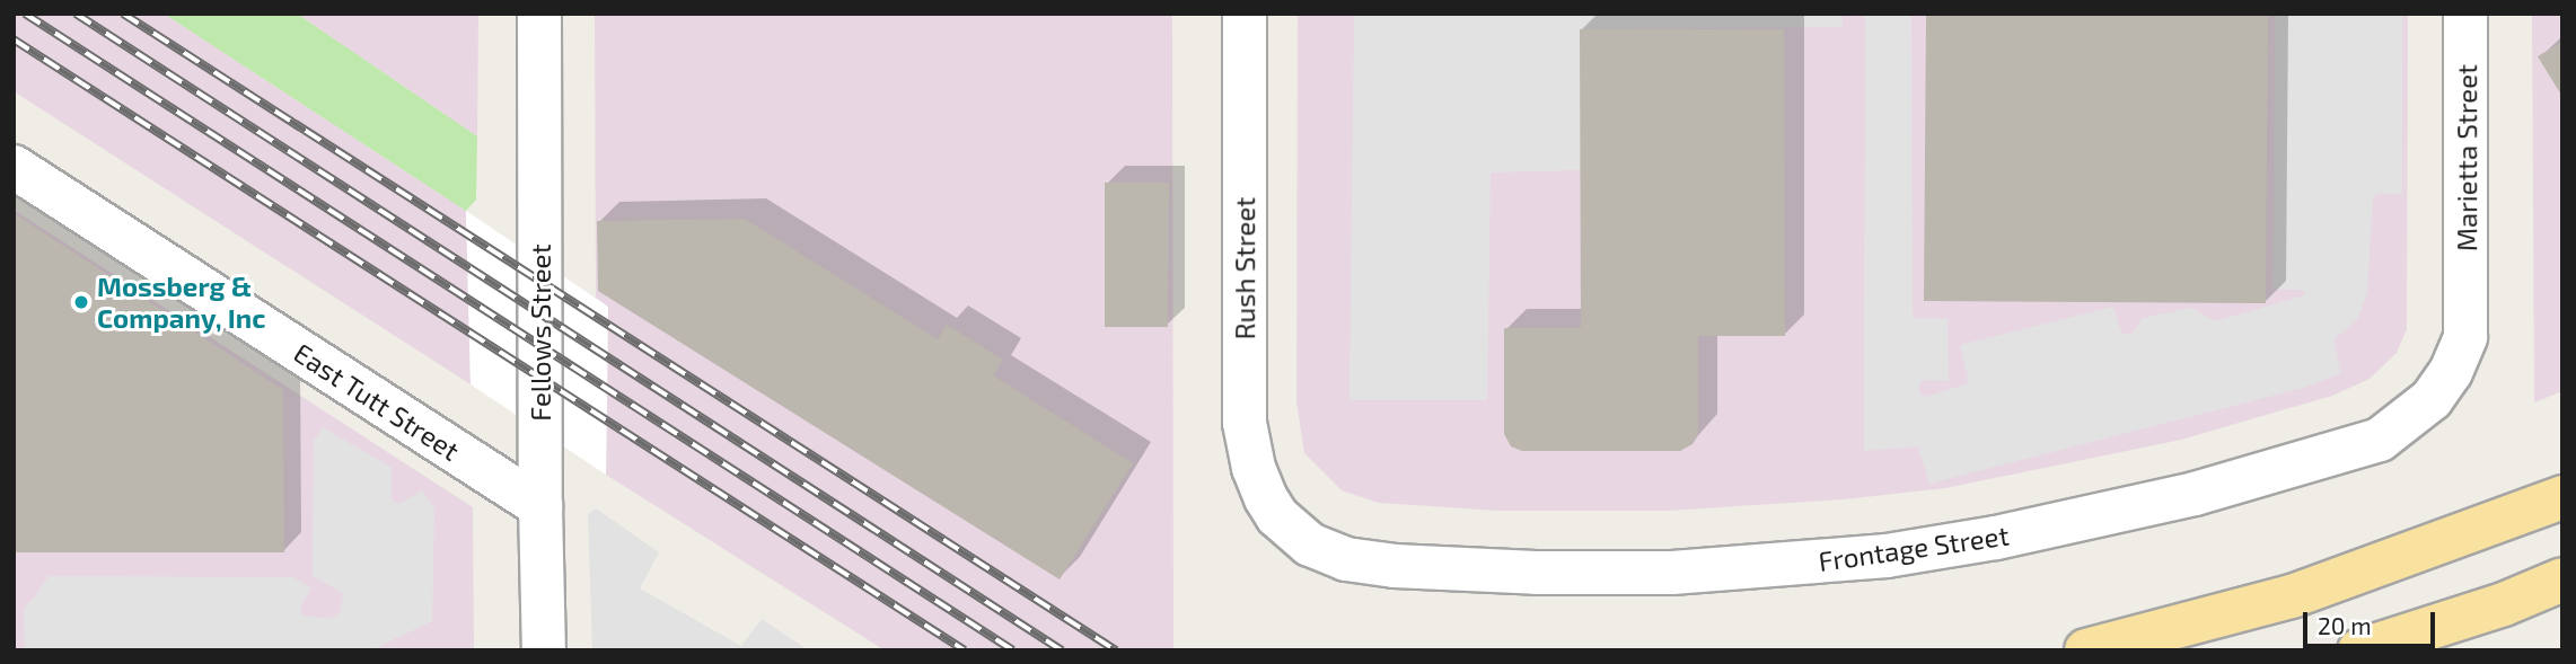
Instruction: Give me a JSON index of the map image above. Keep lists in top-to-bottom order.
{
  "streets": {
    "street": [
      "Marietta Street",
      "Rush Street",
      "Fellows Street",
      "East Tutt Street",
      "Frontage Street"
    ]
  },
  "crossings": [
    ["Marietta Street", "Frontage Street"],
    ["Rush Street", "Frontage Street"],
    ["Fellows Street", "East Tutt Street"]
  ],
  "places": ["Mossberg & Company, Inc"],
  "scale_bar": "20 m"
}
